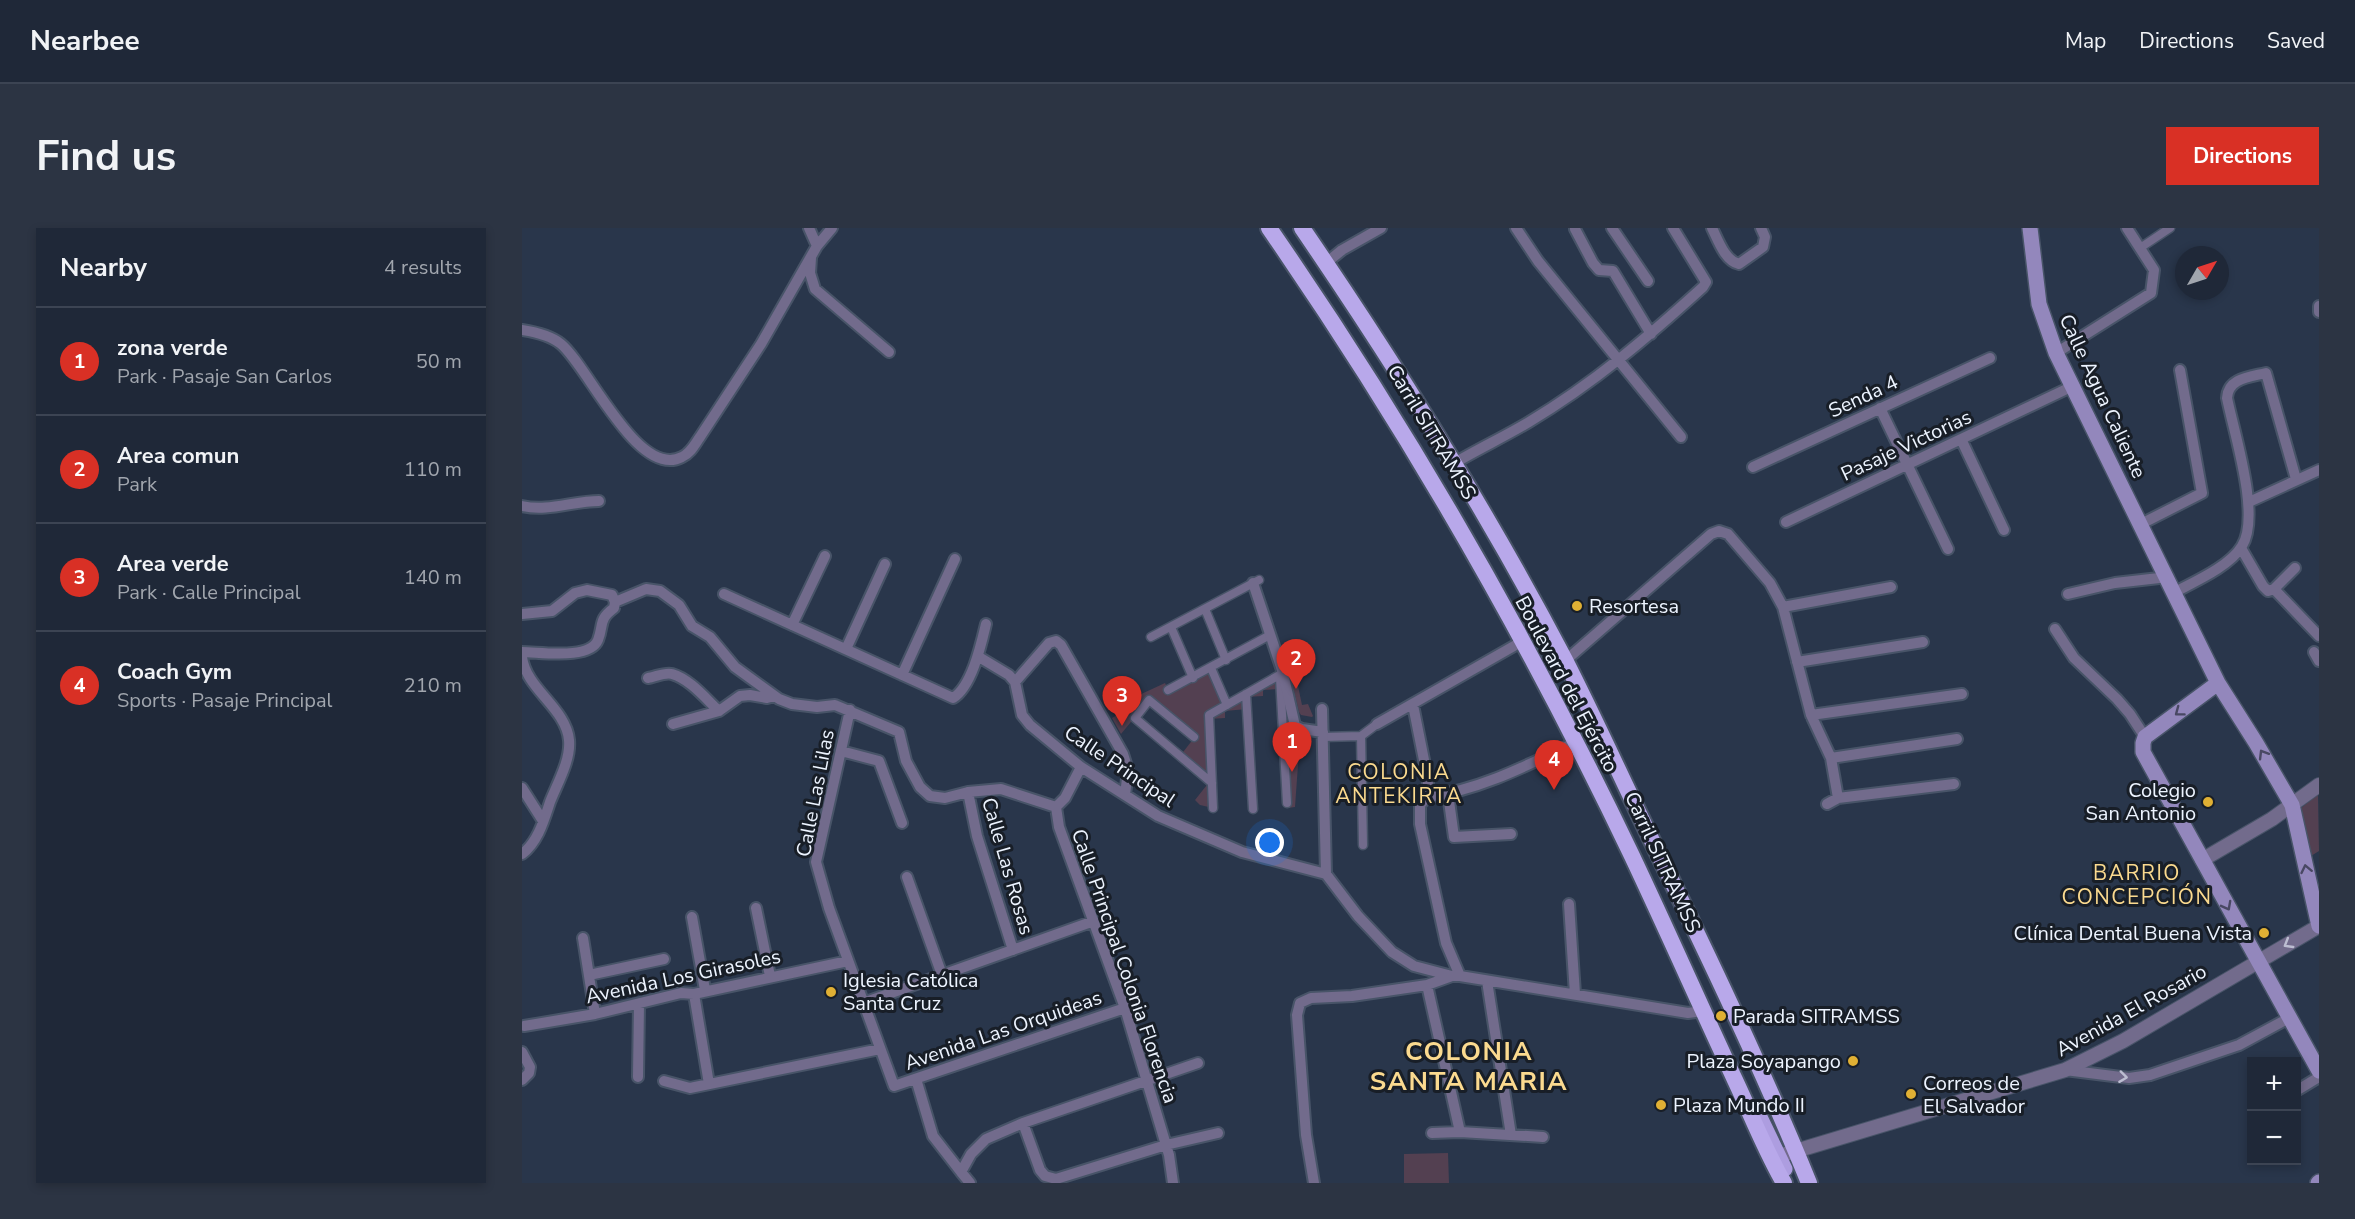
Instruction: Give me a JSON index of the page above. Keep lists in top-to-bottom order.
{
  "streets": {
    "highway": ["Boulevard del Ejército"],
    "main road": ["Calle Agua Caliente", "Carril SITRAMSS"],
    "street": [
      "Senda 4",
      "Pasaje Victorias",
      "Calle Principal",
      "Calle Las Lilas",
      "Calle Las Rosas",
      "Calle Principal Colonia Florencia",
      "Avenida Los Girasoles",
      "Avenida El Rosario",
      "Avenida Las Orquideas"
    ]
  },
  "crossings": [
    ["Calle Agua Caliente", "Pasaje Victorias"],
    ["Calle Agua Caliente", "Avenida El Rosario"],
    ["Carril SITRAMSS", "Boulevard del Ejército"],
    ["Carril SITRAMSS", "Avenida El Rosario"],
    ["Boulevard del Ejército", "Avenida El Rosario"],
    ["Calle Principal", "Calle Principal Colonia Florencia"],
    ["Calle Las Lilas", "Avenida Los Girasoles"],
    ["Calle Las Lilas", "Avenida Las Orquideas"],
    ["Calle Principal Colonia Florencia", "Avenida Las Orquideas"]
  ],
  "districts": ["COLONIA ANTEKIRTA", "BARRIO CONCEPCIÓN", "COLONIA SANTA MARIA"],
  "places": [
    "Resortesa",
    "Colegio San Antonio",
    "Clínica Dental Buena Vista",
    "Iglesia Católica Santa Cruz",
    "Parada SITRAMSS",
    "Plaza Soyapango",
    "Correos de El Salvador",
    "Plaza Mundo II"
  ],
  "north": "top right",
  "page": {
    "header": "Nearbee",
    "nav": ["Map", "Directions", "Saved"],
    "buttons": "Directions",
    "title": "Find us",
    "heading": ["Nearby", "4 results"],
    "list": [
      {
        "mark": "1",
        "name": "zona verde",
        "note": "Park · Pasaje San Carlos",
        "value": "50 m"
      },
      {
        "mark": "2",
        "name": "Area comun",
        "note": "Park",
        "value": "110 m"
      },
      {
        "mark": "3",
        "name": "Area verde",
        "note": "Park · Calle Principal",
        "value": "140 m"
      },
      {
        "mark": "4",
        "name": "Coach Gym",
        "note": "Sports · Pasaje Principal",
        "value": "210 m"
      }
    ],
    "pins": [
      "2",
      "3",
      "1",
      "4"
    ],
    "map_buttons": ["+", "−"]
  }
}
